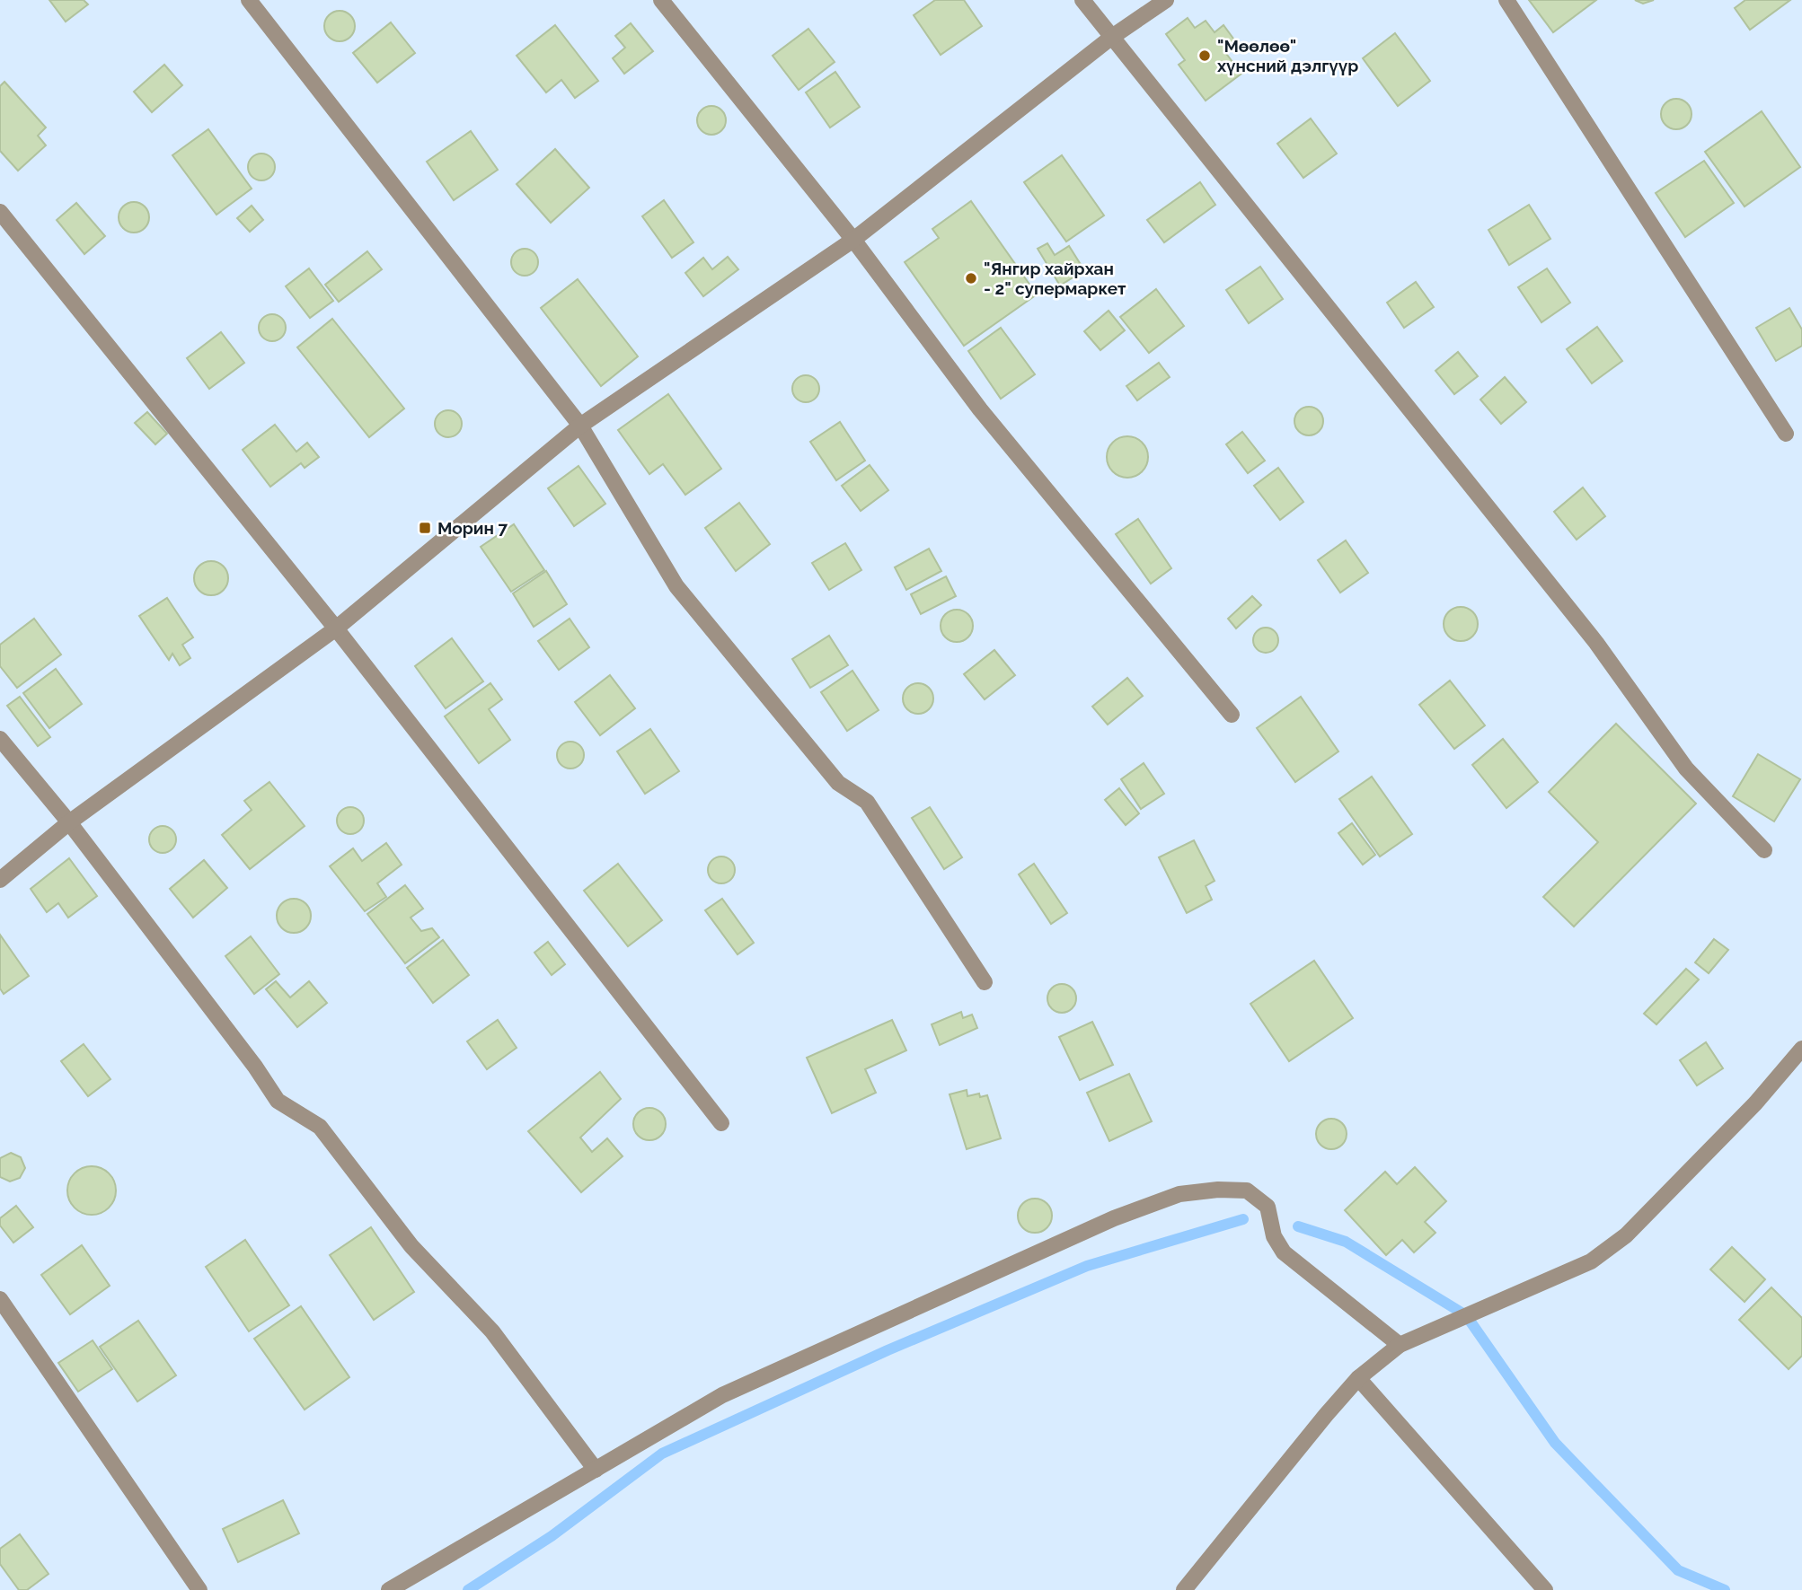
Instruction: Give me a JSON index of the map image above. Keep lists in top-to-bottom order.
{
  "places": {
    "other": ["\"Мөөлөө\" хүнсний дэлгүүр", "\"Янгир хайрхан - 2\" супермаркет"],
    "transit": ["Морин 7"]
  }
}
